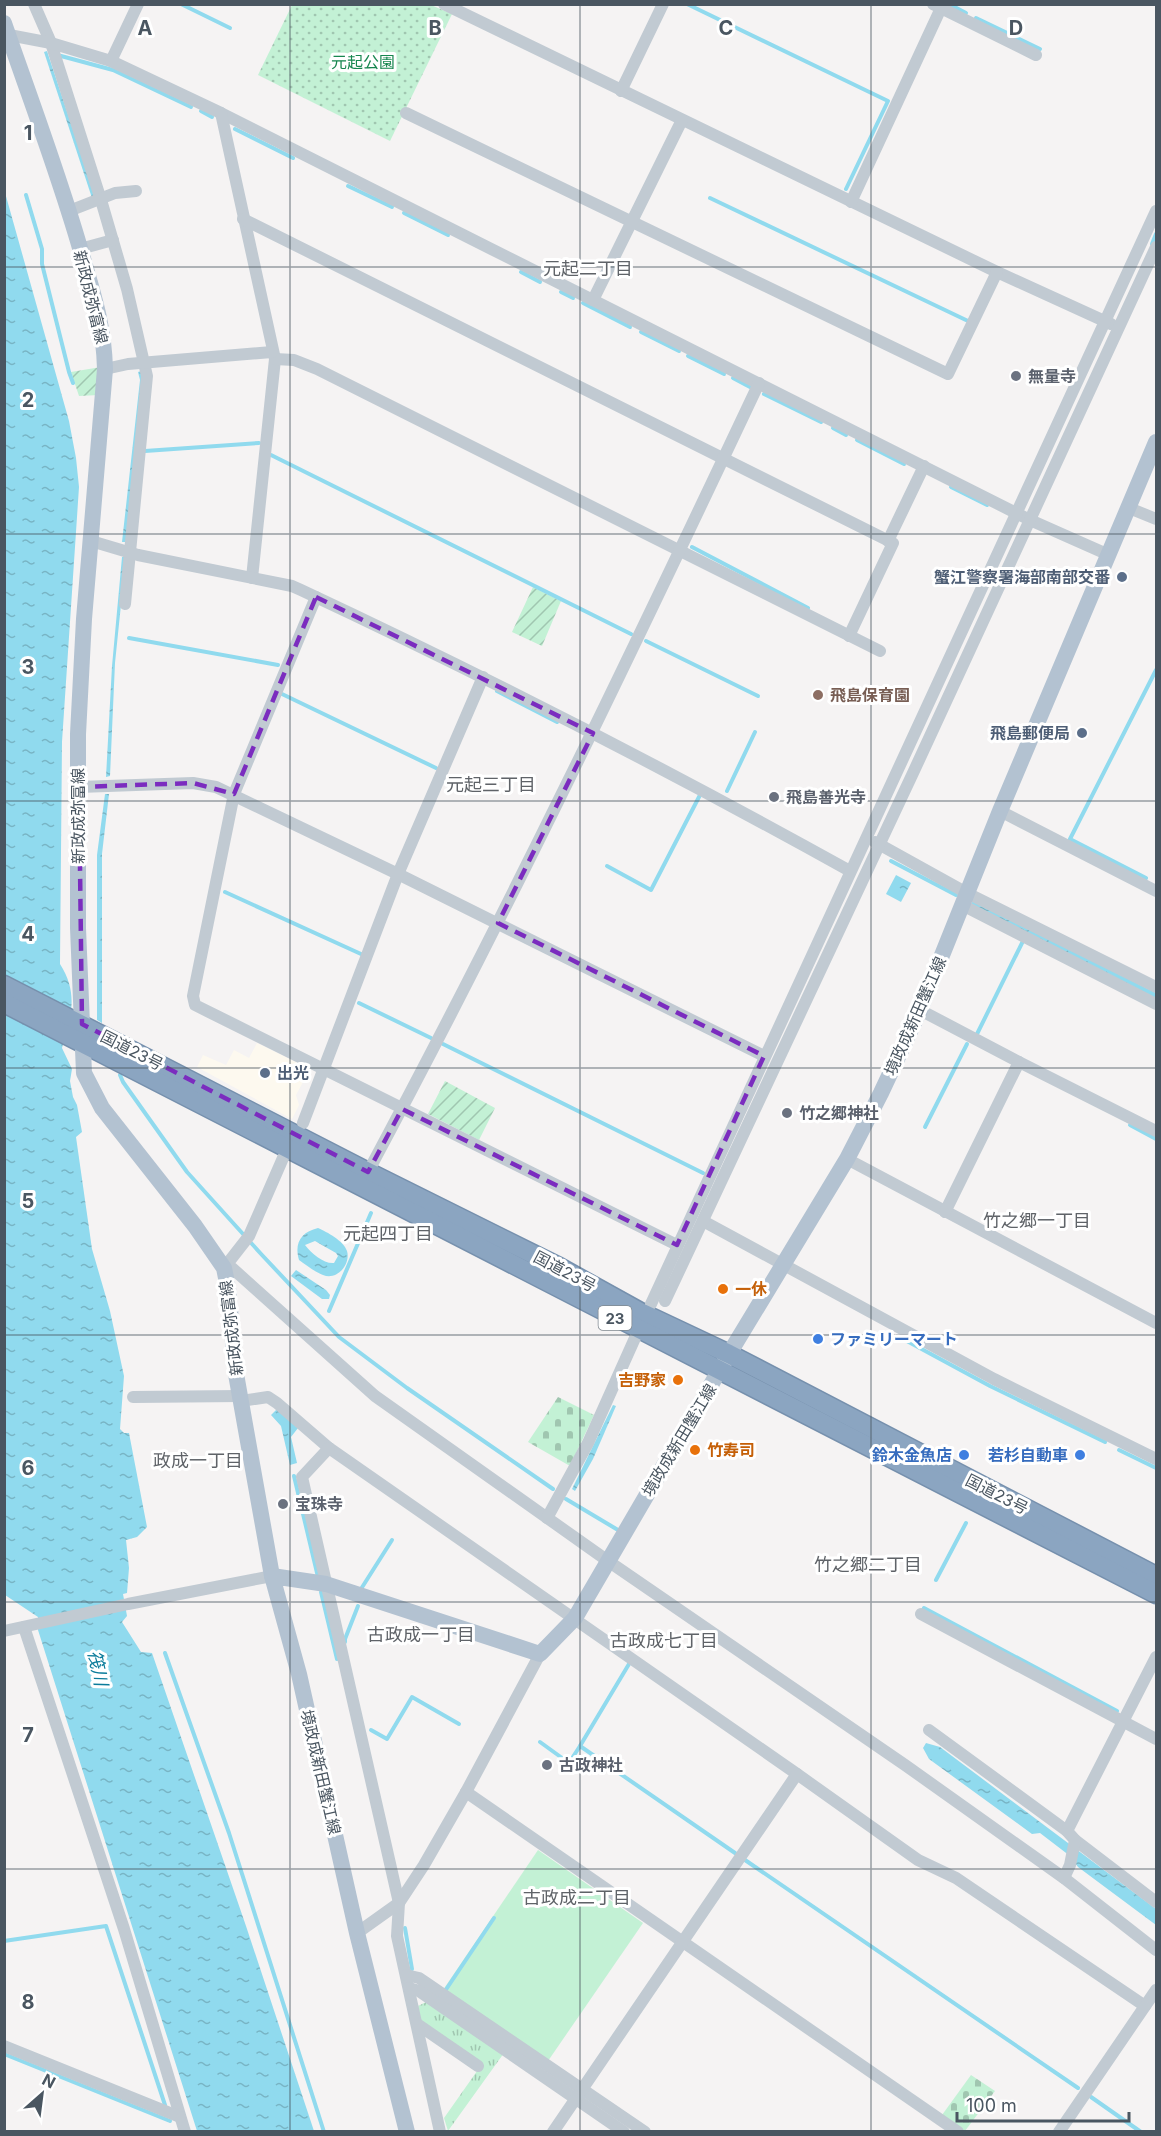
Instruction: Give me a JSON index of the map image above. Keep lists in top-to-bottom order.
{
  "streets": {
    "highway": ["国道23号", "23"],
    "main road": ["新政成弥富線", "境政成新田蟹江線"]
  },
  "crossings": [
    ["新政成弥富線", "境政成新田蟹江線"],
    ["新政成弥富線", "国道23号"],
    ["境政成新田蟹江線", "国道23号"]
  ],
  "districts": [
    "元起二丁目",
    "元起三丁目",
    "竹之郷一丁目",
    "元起四丁目",
    "政成一丁目",
    "竹之郷二丁目",
    "古政成一丁目",
    "古政成七丁目",
    "古政成二丁目"
  ],
  "water": ["筏川"],
  "parks": ["元起公園"],
  "places": [
    "無量寺",
    "蟹江警察署海部南部交番",
    "飛島保育園",
    "飛島郵便局",
    "飛島善光寺",
    "出光",
    "竹之郷神社",
    "一休",
    "ファミリーマート",
    "吉野家",
    "竹寿司",
    "鈴木金魚店",
    "若杉自動車",
    "宝珠寺",
    "古政神社"
  ],
  "scale_bar": "100 m",
  "north": "top right",
  "grid": {
    "columns": [
      "A",
      "B",
      "C",
      "D"
    ],
    "rows": [
      "1",
      "2",
      "3",
      "4",
      "5",
      "6",
      "7",
      "8"
    ]
  }
}
